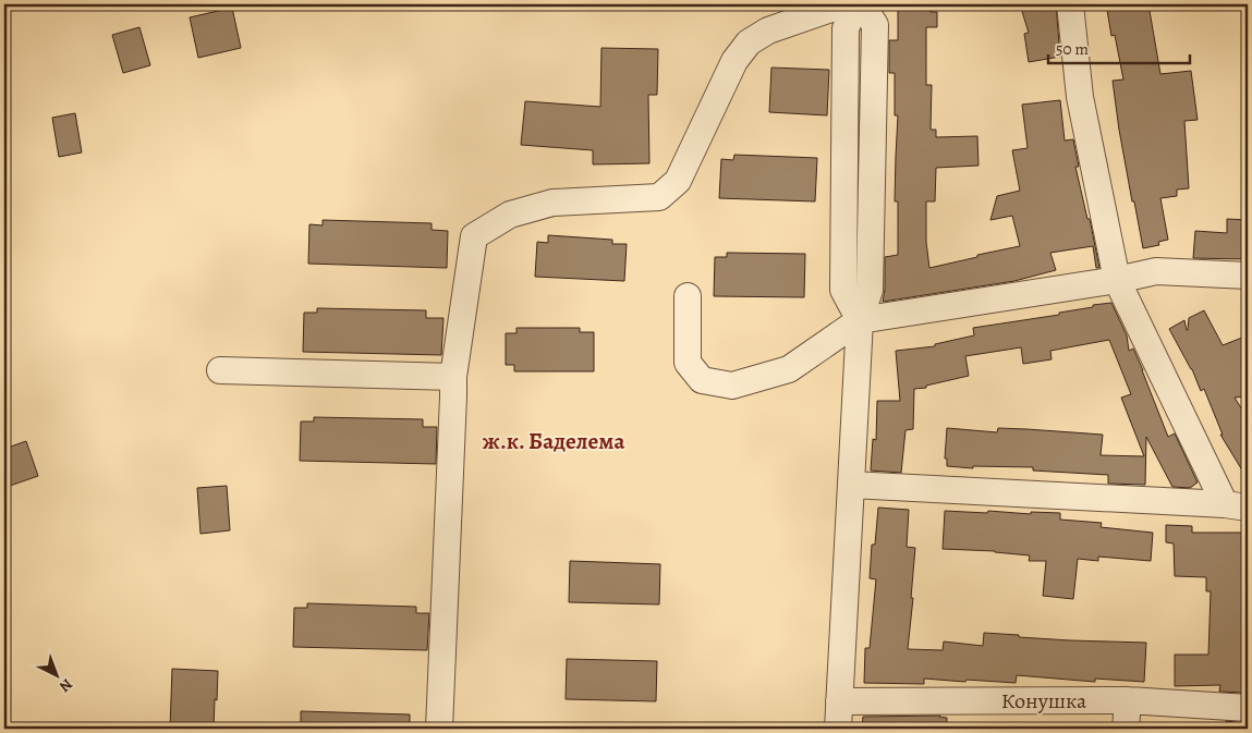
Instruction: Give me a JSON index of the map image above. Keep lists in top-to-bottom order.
{
  "streets": {
    "street": ["Конушка"]
  },
  "districts": ["ж.к. Баделема"],
  "scale_bar": "50 m",
  "north": "bottom right"
}
